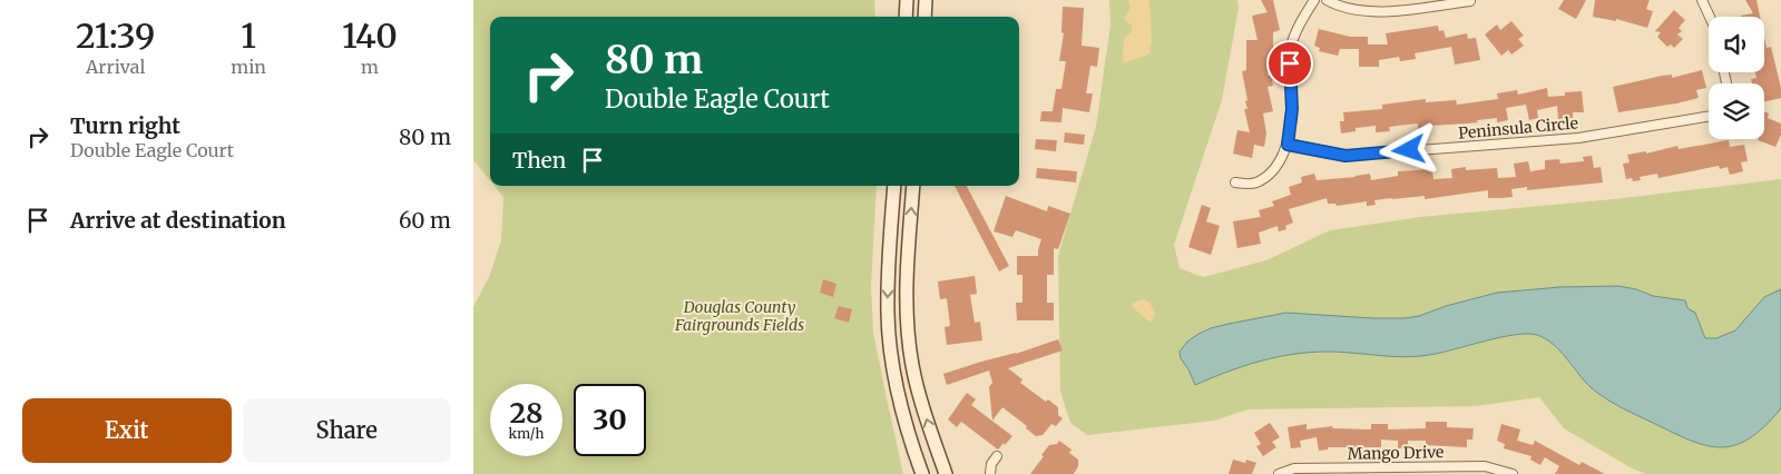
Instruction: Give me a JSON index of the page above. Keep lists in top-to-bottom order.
{
  "streets": {
    "street": ["Peninsula Circle", "Mango Drive"]
  },
  "parks": ["Douglas County Fairgrounds Fields"],
  "page": {
    "eta": [
      "21:39",
      "Arrival",
      "1",
      "min",
      "140",
      "m"
    ],
    "turn": ["80 m", "Double Eagle Court"],
    "list": [
      {
        "name": "Turn right",
        "note": "Double Eagle Court",
        "value": "80 m"
      },
      {
        "name": "Arrive at destination",
        "value": "60 m"
      }
    ],
    "then": "Then",
    "speed": "28 km/h",
    "limit": "30",
    "buttons": ["Exit", "Share"]
  }
}
